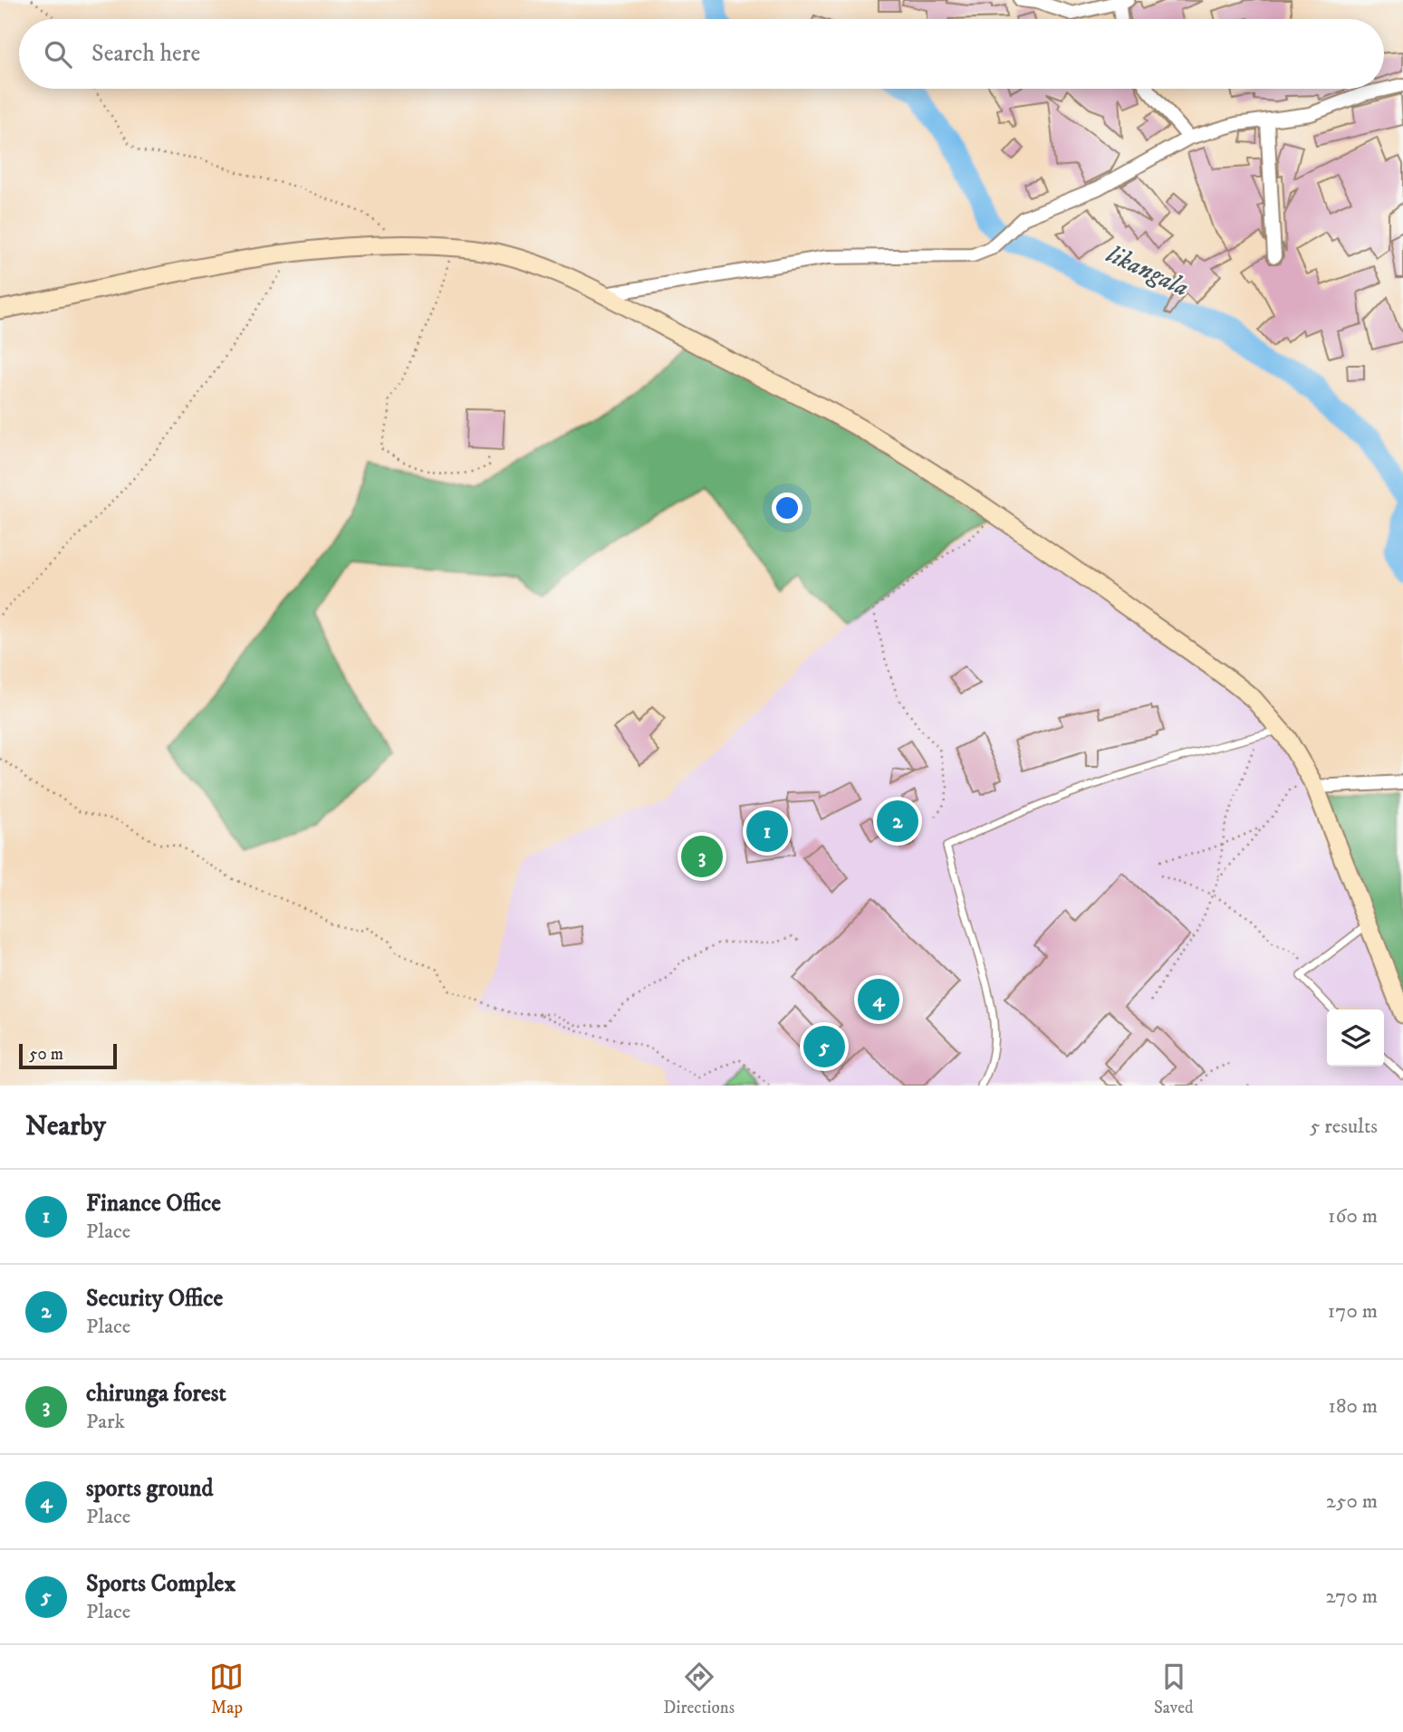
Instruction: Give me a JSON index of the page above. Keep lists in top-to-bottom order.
{
  "water": ["likangala"],
  "scale_bar": "50 m",
  "page": {
    "search": "Search here",
    "pins": [
      "2",
      "1",
      "3",
      "4",
      "5"
    ],
    "scale": "50 m",
    "heading": ["Nearby", "5 results"],
    "list": [
      {
        "mark": "1",
        "name": "Finance Office",
        "note": "Place",
        "value": "160 m"
      },
      {
        "mark": "2",
        "name": "Security Office",
        "note": "Place",
        "value": "170 m"
      },
      {
        "mark": "3",
        "name": "chirunga forest",
        "note": "Park",
        "value": "180 m"
      },
      {
        "mark": "4",
        "name": "sports ground",
        "note": "Place",
        "value": "250 m"
      },
      {
        "mark": "5",
        "name": "Sports Complex",
        "note": "Place",
        "value": "270 m"
      }
    ],
    "nav": ["Map", "Directions", "Saved"]
  }
}
